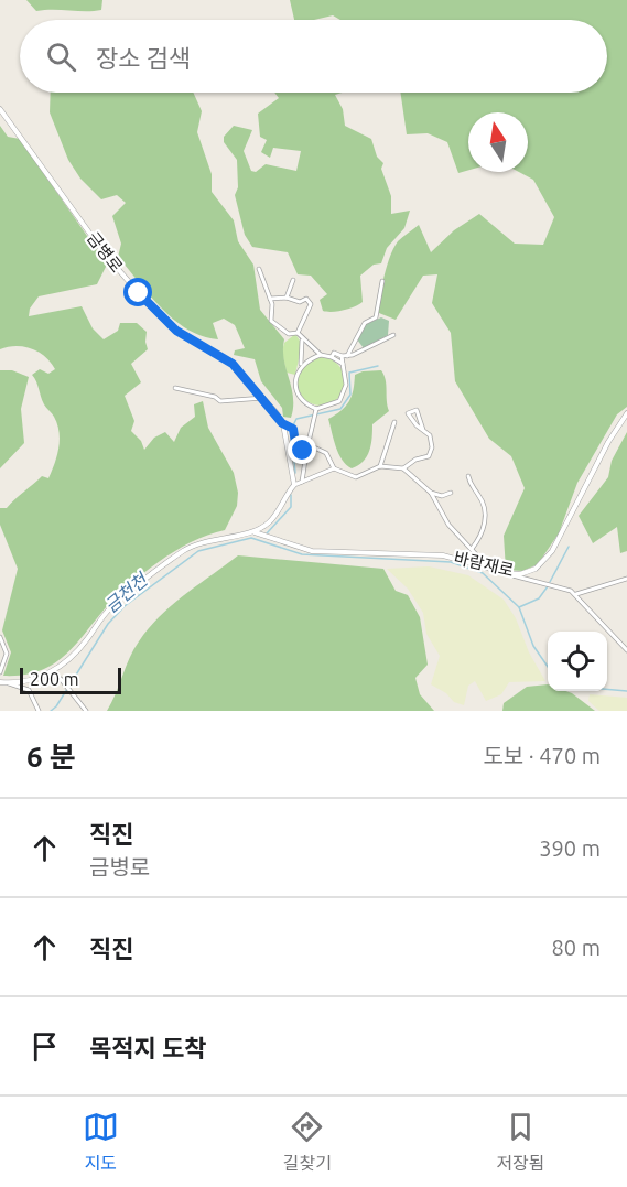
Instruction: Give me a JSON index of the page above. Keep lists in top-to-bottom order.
{
  "streets": {
    "street": ["금병로", "바람재로"]
  },
  "water": ["금천천"],
  "scale_bar": "200 m",
  "north": "top",
  "page": {
    "search": "장소 검색",
    "scale": "200 m",
    "heading": ["6 분", "도보 · 470 m"],
    "list": [
      ["직진", "금병로", "390 m"],
      ["직진", "80 m"],
      "목적지 도착"
    ],
    "nav": ["지도", "길찾기", "저장됨"]
  }
}
